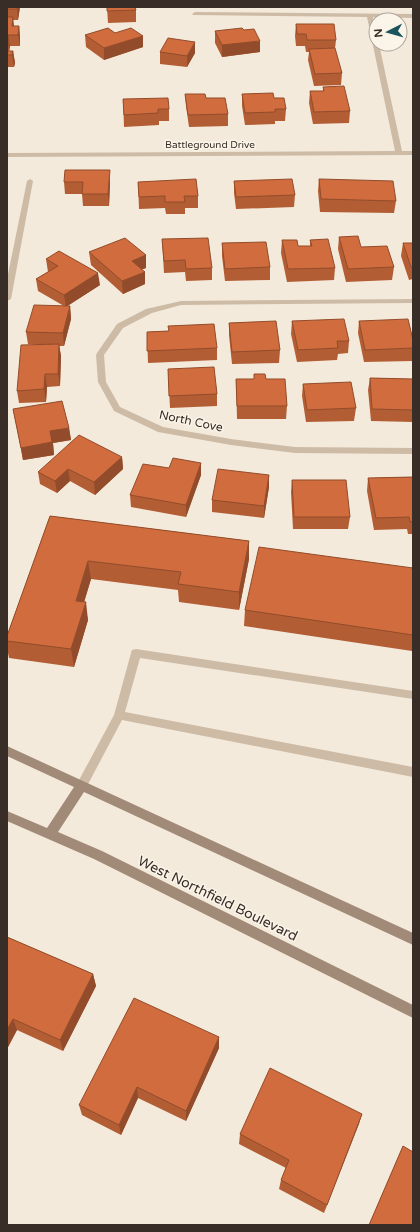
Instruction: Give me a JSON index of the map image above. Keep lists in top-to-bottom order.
{
  "streets": {
    "main road": ["West Northfield Boulevard"],
    "street": ["Battleground Drive", "North Cove"]
  },
  "north": "left"
}
